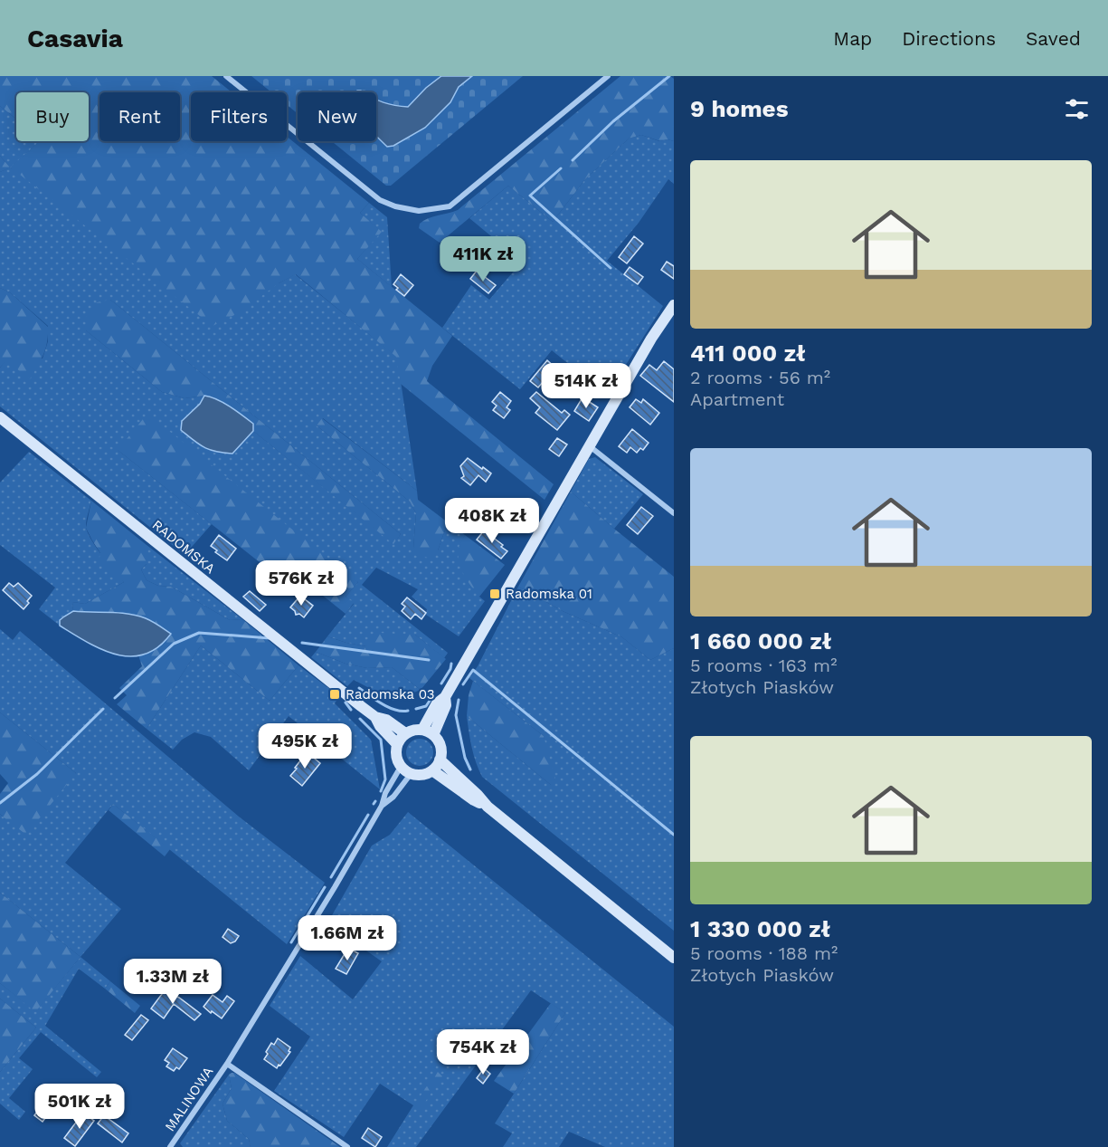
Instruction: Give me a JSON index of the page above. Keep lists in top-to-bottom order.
{
  "streets": {
    "street": ["RADOMSKA", "MALINOWA"]
  },
  "places": {
    "transit": ["Radomska 01", "Radomska 03"]
  },
  "page": {
    "header": "Casavia",
    "nav": ["Map", "Directions", "Saved"],
    "heading": "9 homes",
    "chip": [
      "Buy",
      "Rent",
      "Filters",
      "New"
    ],
    "list": [
      {
        "name": "411 000 zł",
        "note": "2 rooms · 56 m² · Apartment"
      },
      {
        "name": "1 660 000 zł",
        "note": "5 rooms · 163 m² · Złotych Piasków"
      },
      {
        "name": "1 330 000 zł",
        "note": "5 rooms · 188 m² · Złotych Piasków"
      }
    ],
    "price": [
      "411K zł",
      "514K zł",
      "408K zł",
      "576K zł",
      "495K zł",
      "1.66M zł",
      "1.33M zł",
      "754K zł",
      "501K zł"
    ]
  }
}
